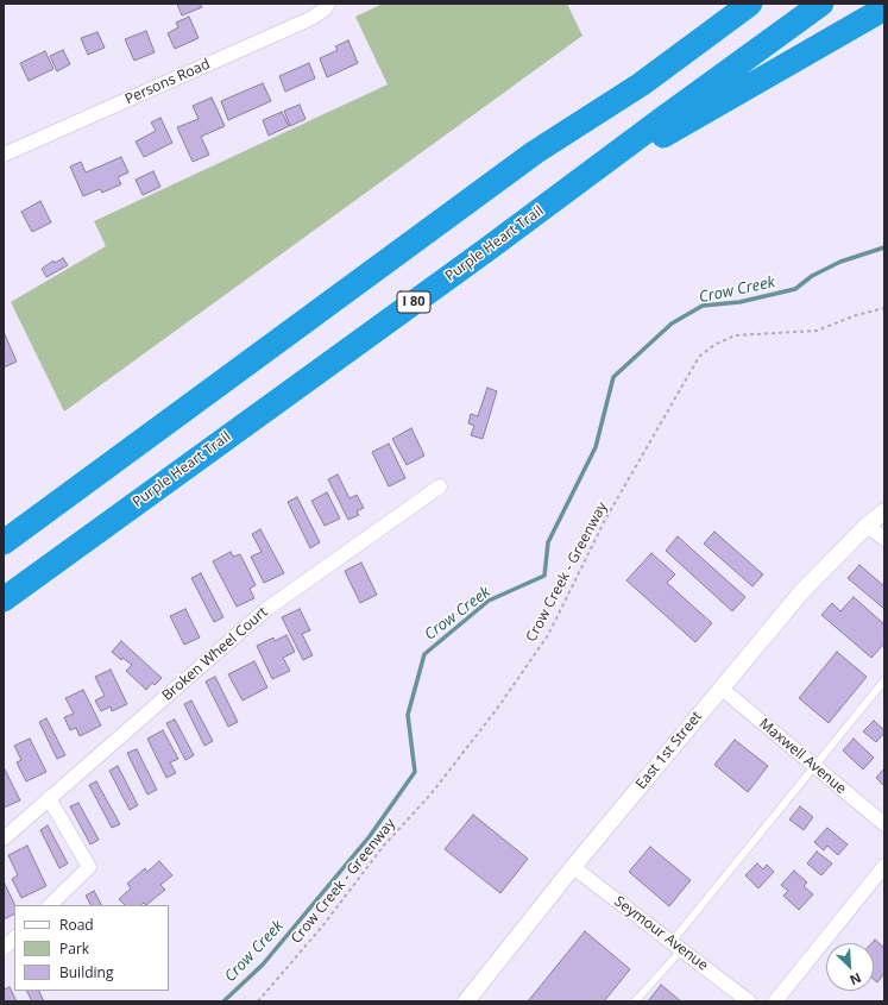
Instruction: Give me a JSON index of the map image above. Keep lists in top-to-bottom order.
{
  "streets": {
    "highway": ["Purple Heart Trail", "I 80"],
    "street": [
      "Persons Road",
      "Broken Wheel Court",
      "East 1st Street",
      "Maxwell Avenue",
      "Seymour Avenue"
    ],
    "path": ["Crow Creek - Greenway"]
  },
  "crossings": [
    ["East 1st Street", "Maxwell Avenue"],
    ["East 1st Street", "Seymour Avenue"]
  ],
  "water": ["Crow Creek"],
  "legend": ["Road", "Park", "Building"],
  "north": "bottom right"
}
